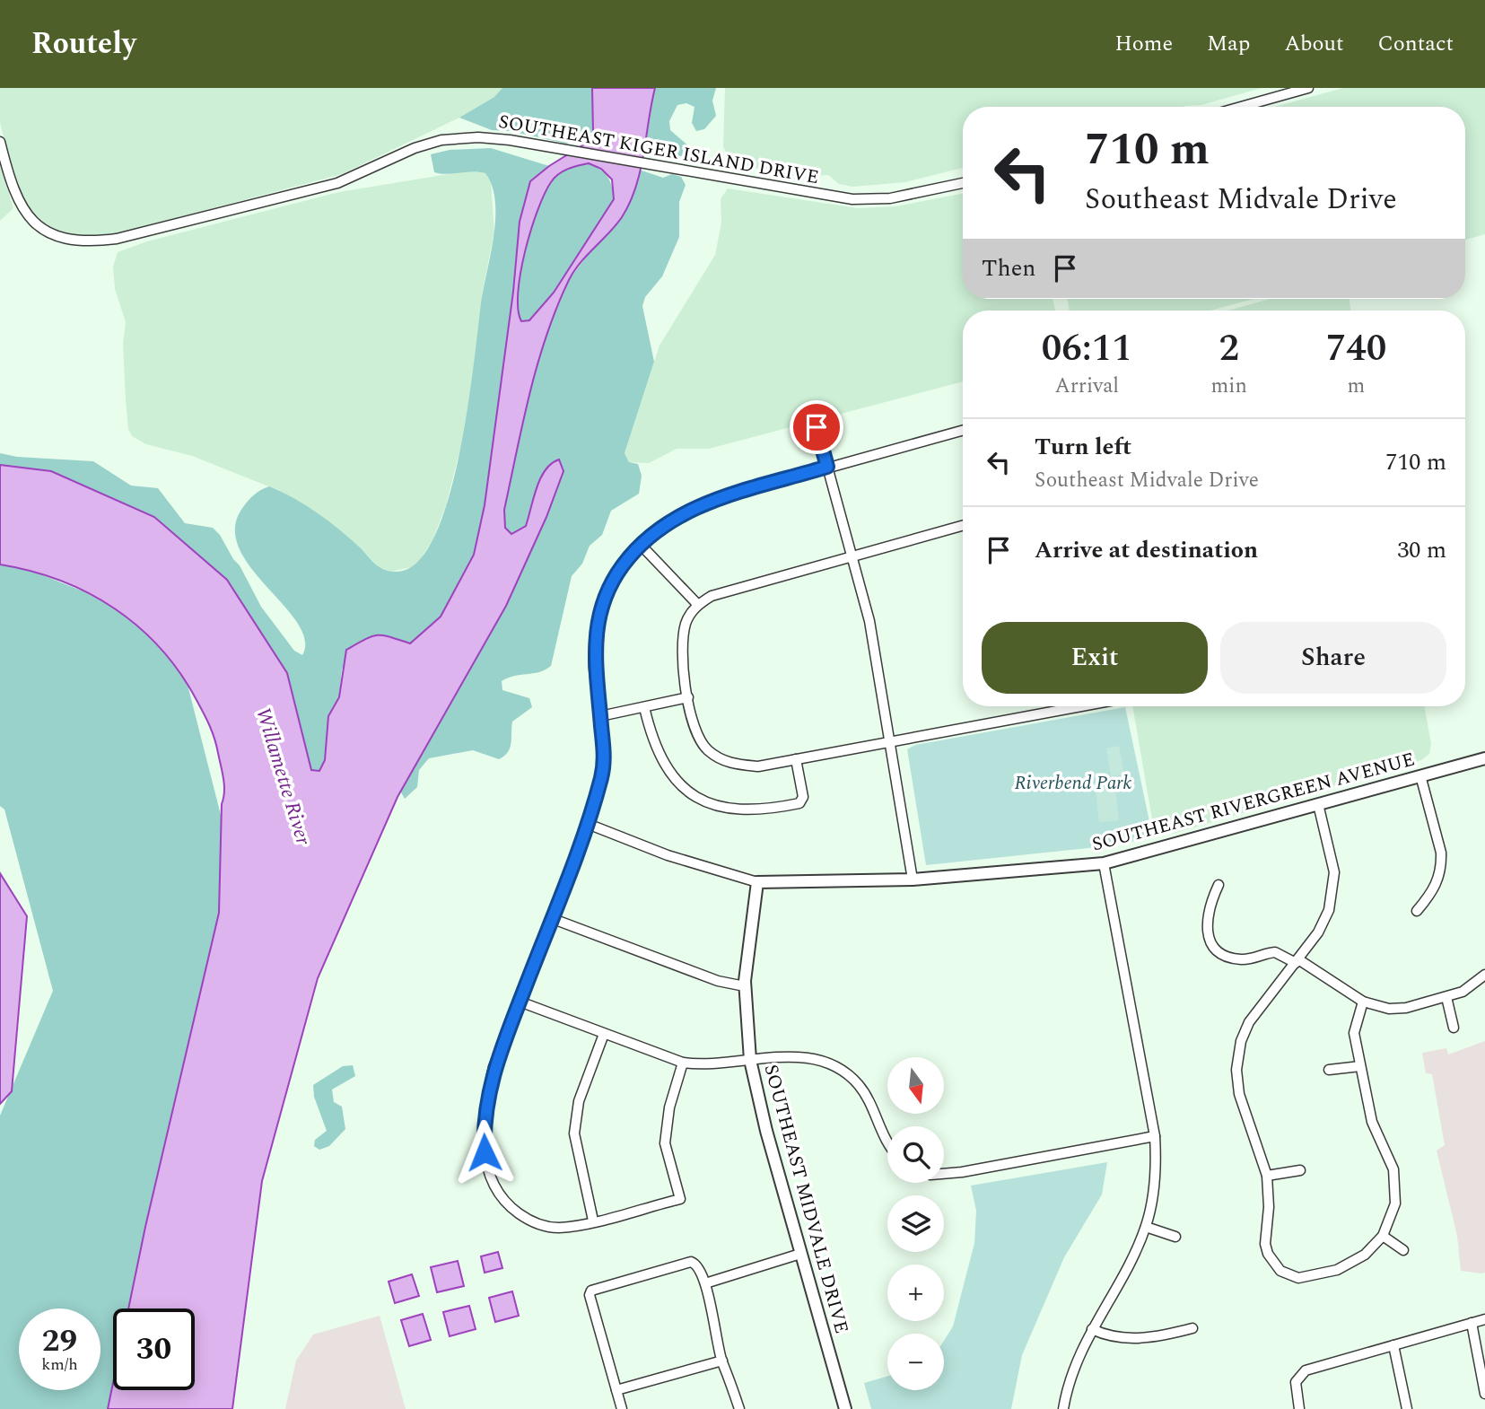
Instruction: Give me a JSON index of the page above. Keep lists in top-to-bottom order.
{
  "streets": {
    "street": ["SOUTHEAST KIGER ISLAND DRIVE", "SOUTHEAST RIVERGREEN AVENUE", "SOUTHEAST MIDVALE DRIVE"]
  },
  "crossings": [
    ["SOUTHEAST RIVERGREEN AVENUE", "SOUTHEAST MIDVALE DRIVE"]
  ],
  "water": ["Willamette River"],
  "parks": ["Riverbend Park"],
  "north": "bottom",
  "page": {
    "header": "Routely",
    "nav": [
      "Home",
      "Map",
      "About",
      "Contact"
    ],
    "turn": ["710 m", "Southeast Midvale Drive"],
    "then": "Then",
    "eta": [
      "06:11",
      "Arrival",
      "2",
      "min",
      "740",
      "m"
    ],
    "list": [
      {
        "name": "Turn left",
        "note": "Southeast Midvale Drive",
        "value": "710 m"
      },
      {
        "name": "Arrive at destination",
        "value": "30 m"
      }
    ],
    "buttons": ["Exit", "Share"],
    "map_buttons": ["+", "−"],
    "speed": "29 km/h",
    "limit": "30"
  }
}
